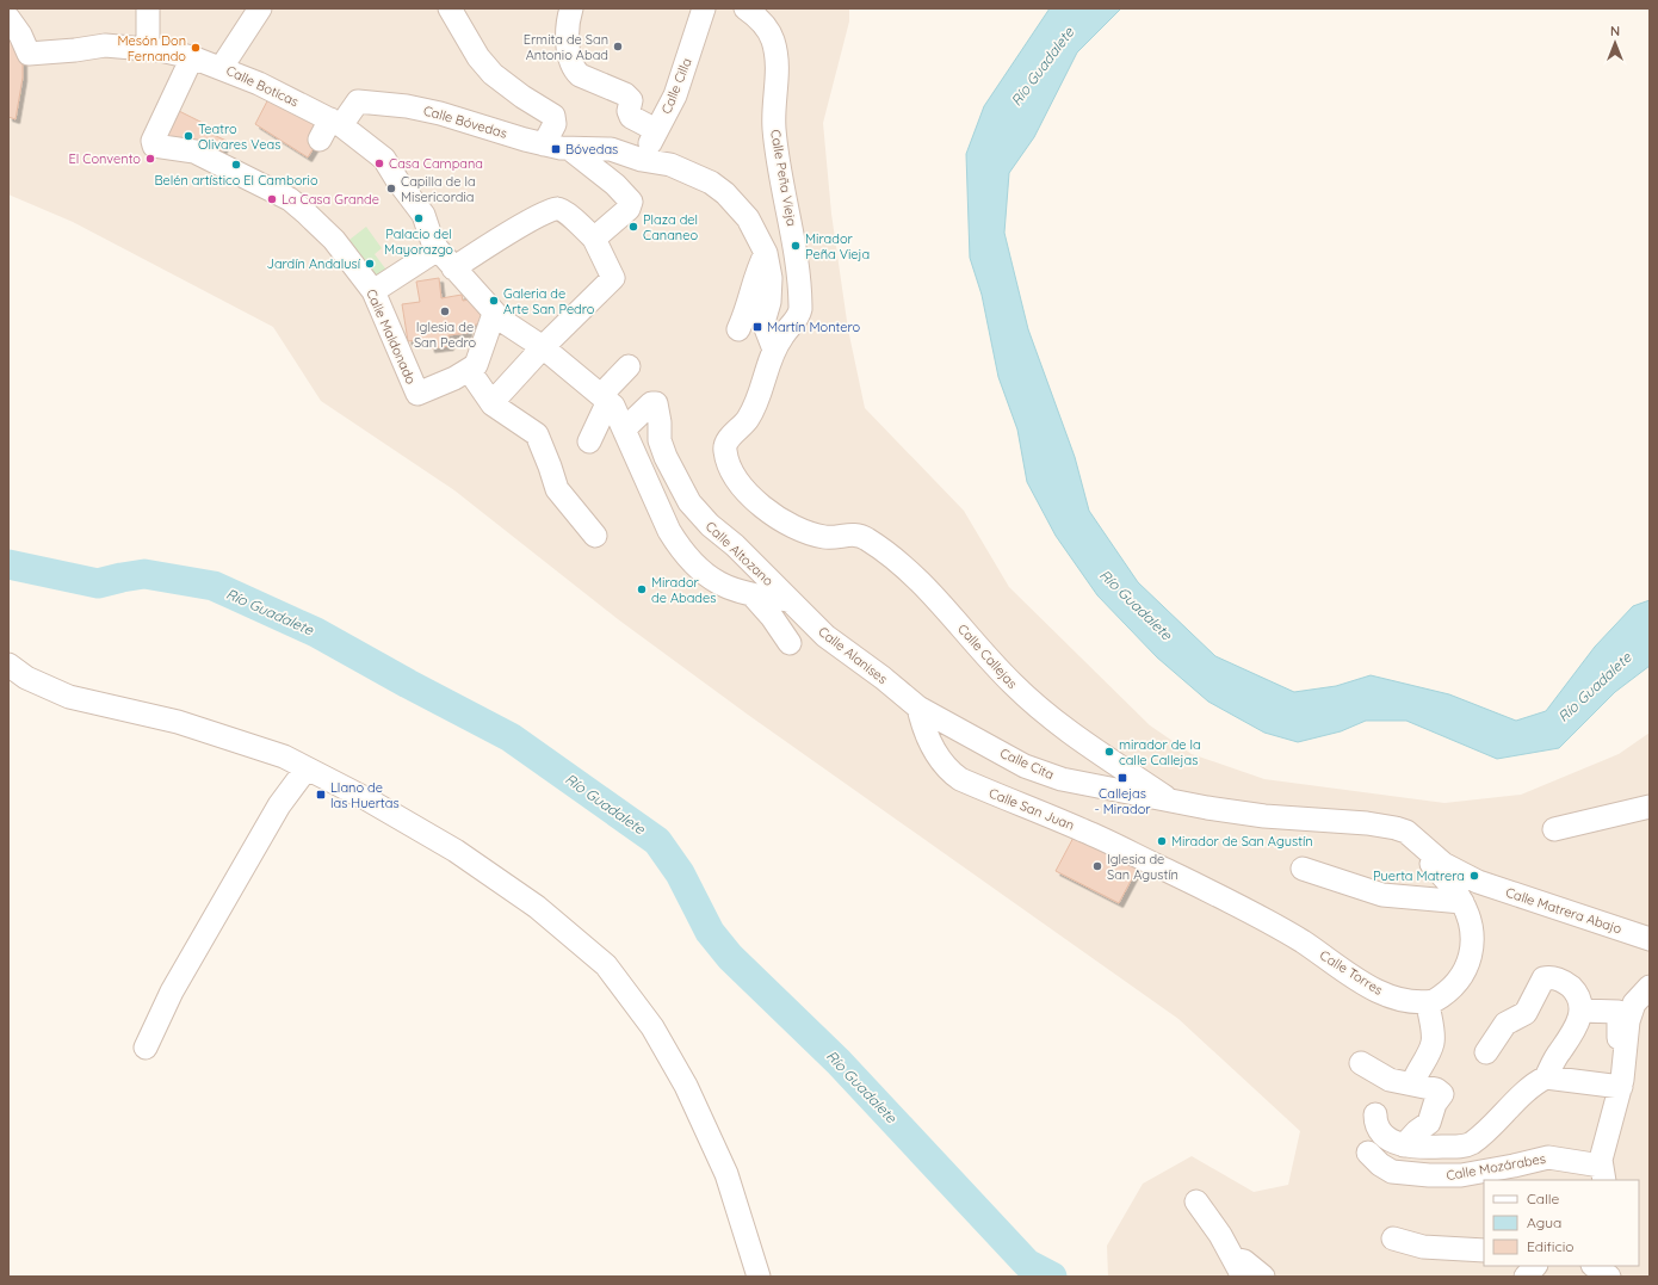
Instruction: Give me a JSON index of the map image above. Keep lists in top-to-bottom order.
{
  "streets": {
    "street": [
      "Calle Boticas",
      "Calle Cilla",
      "Calle Bóvedas",
      "Calle Peña Vieja",
      "Calle Maldonado",
      "Calle Altozano",
      "Calle Alanises",
      "Calle Callejas",
      "Calle Cita",
      "Calle San Juan",
      "Calle Matrera Abajo",
      "Calle Torres",
      "Calle Mozárabes"
    ]
  },
  "crossings": [
    ["Calle Boticas", "Calle Bóvedas"],
    ["Calle Boticas", "Calle Maldonado"],
    ["Calle Cilla", "Calle Bóvedas"],
    ["Calle Bóvedas", "Calle Peña Vieja"],
    ["Calle Peña Vieja", "Calle Callejas"],
    ["Calle Altozano", "Calle Alanises"],
    ["Calle Alanises", "Calle Cita"],
    ["Calle Alanises", "Calle San Juan"],
    ["Calle Callejas", "Calle Cita"],
    ["Calle Callejas", "Calle Matrera Abajo"],
    ["Calle Cita", "Calle San Juan"],
    ["Calle San Juan", "Calle Torres"]
  ],
  "water": ["Río Guadalete"],
  "places": {
    "other": [
      "Ermita de San Antonio Abad",
      "Mesón Don Fernando",
      "Teatro Olivares Veas",
      "El Convento",
      "Casa Campana",
      "Belén artístico El Camborio",
      "Capilla de la Misericordia",
      "La Casa Grande",
      "Palacio del Mayorazgo",
      "Plaza del Cananeo",
      "Mirador Peña Vieja",
      "Jardín Andalusí",
      "Galeria de Arte San Pedro",
      "Iglesia de San Pedro",
      "Mirador de Abades",
      "mirador de la calle Callejas",
      "Mirador de San Agustín",
      "Iglesia de San Agustín",
      "Puerta Matrera"
    ],
    "transit": [
      "Bóvedas",
      "Martín Montero",
      "Callejas - Mirador",
      "Llano de las Huertas"
    ]
  },
  "legend": ["Calle", "Agua", "Edificio"],
  "north": "top"
}
